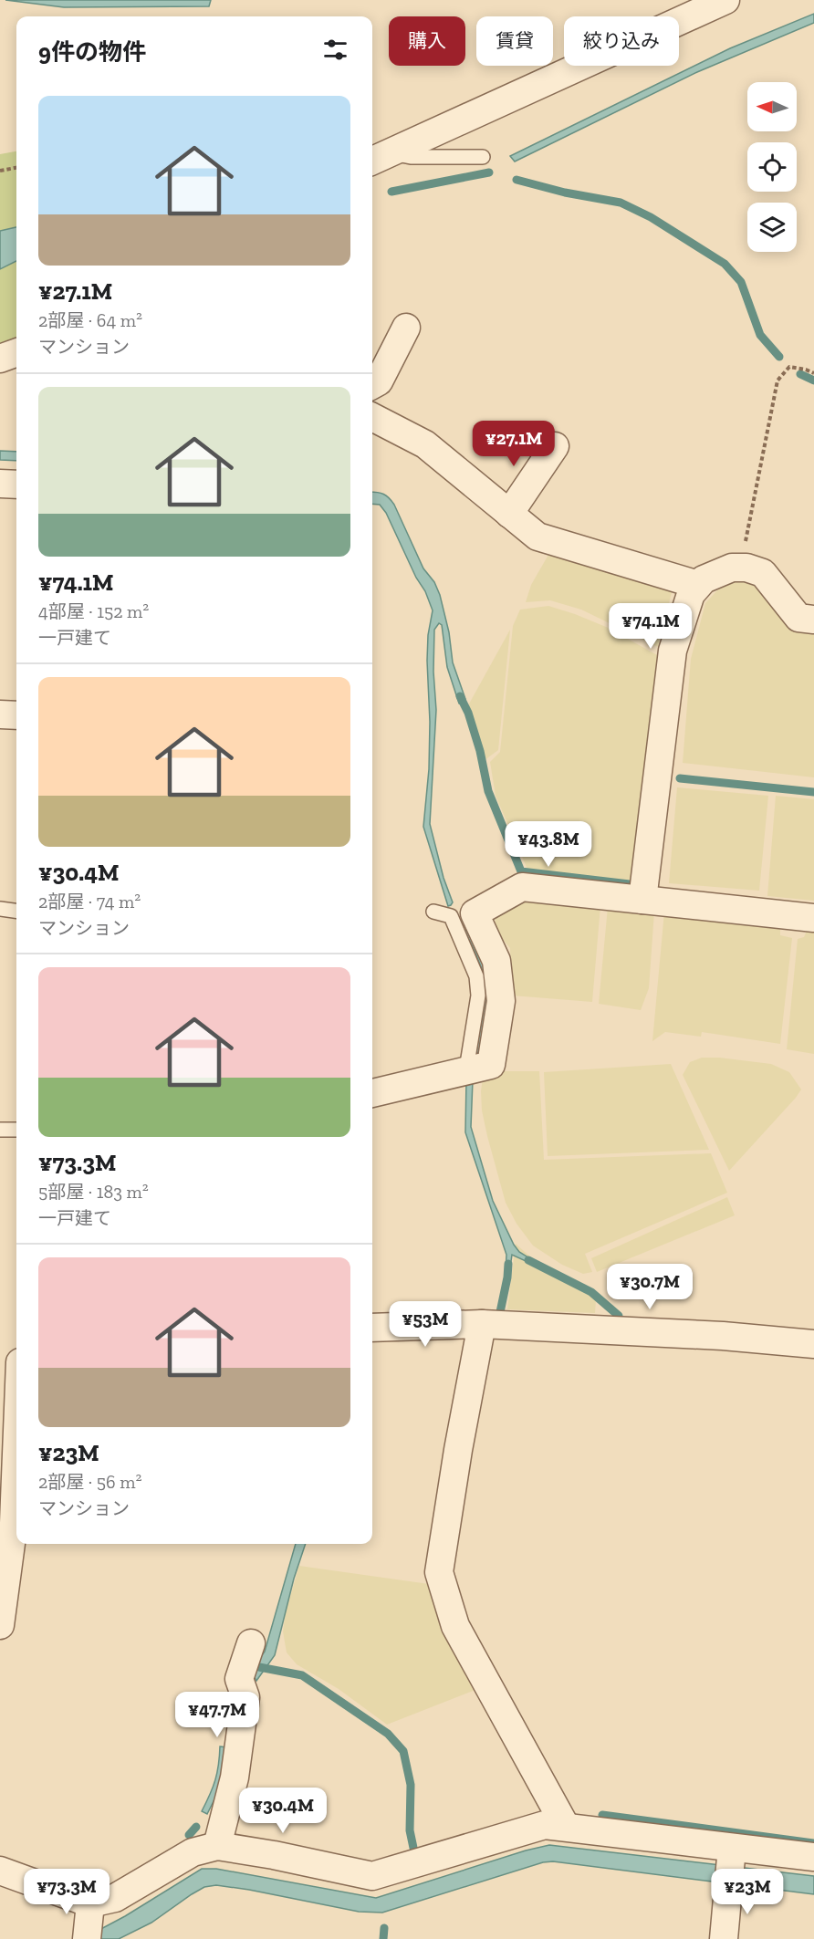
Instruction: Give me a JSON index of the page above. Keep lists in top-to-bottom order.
{
  "north": "left",
  "page": {
    "chip": ["購入", "賃貸", "絞り込み"],
    "heading": "9件の物件",
    "list": [
      {
        "name": "¥27.1M",
        "note": "2部屋 · 64 m² · マンション"
      },
      {
        "name": "¥74.1M",
        "note": "4部屋 · 152 m² · 一戸建て"
      },
      {
        "name": "¥30.4M",
        "note": "2部屋 · 74 m² · マンション"
      },
      {
        "name": "¥73.3M",
        "note": "5部屋 · 183 m² · 一戸建て"
      },
      {
        "name": "¥23M",
        "note": "2部屋 · 56 m² · マンション"
      }
    ],
    "price": [
      "¥27.1M",
      "¥74.1M",
      "¥43.8M",
      "¥30.7M",
      "¥53M",
      "¥47.7M",
      "¥30.4M",
      "¥73.3M",
      "¥23M"
    ]
  }
}
